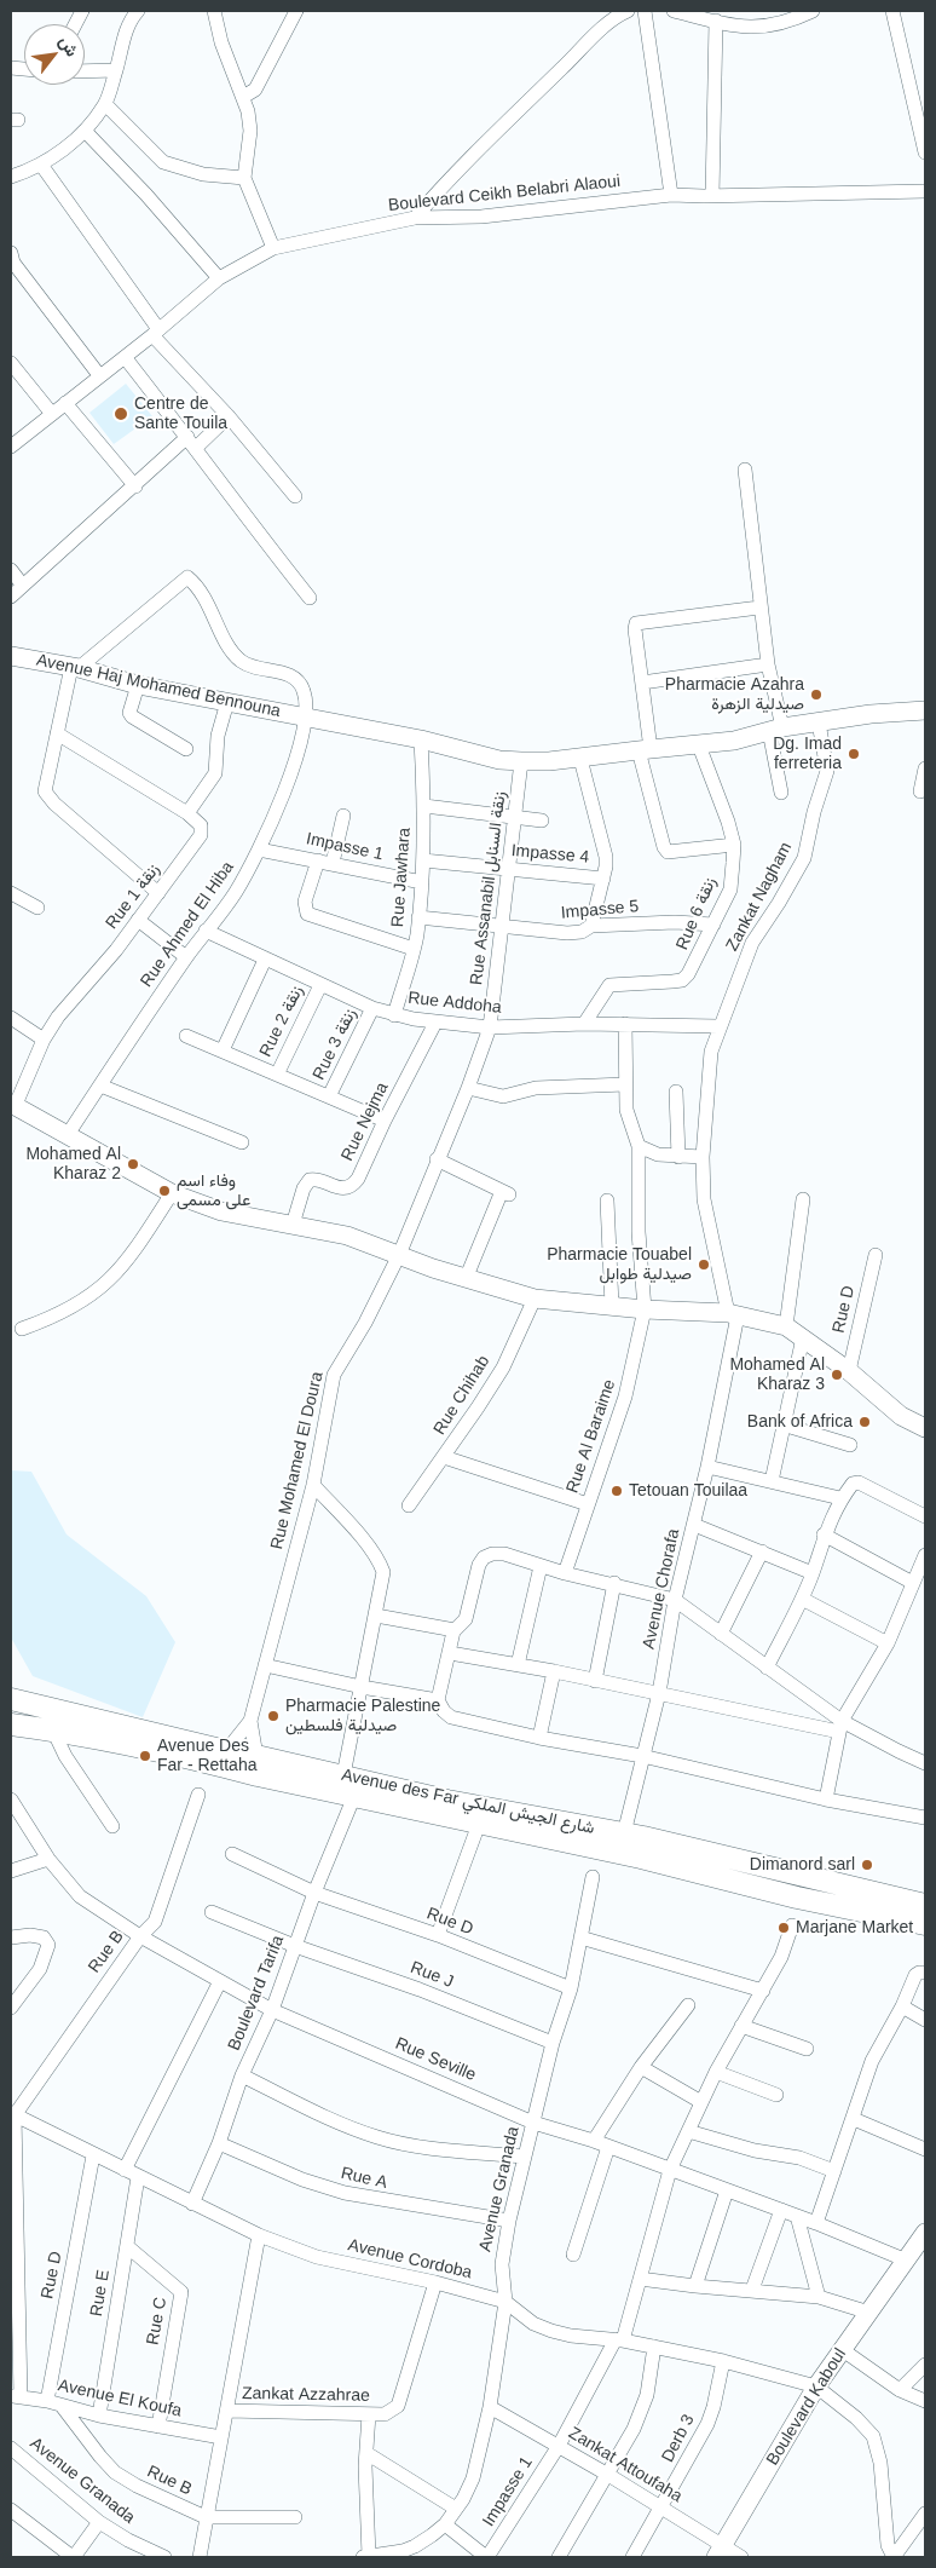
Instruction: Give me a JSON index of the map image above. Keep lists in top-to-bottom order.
{
  "streets": {
    "main road": ["Avenue des Far شارع الجيش الملكي"],
    "street": [
      "Boulevard Ceikh Belabri Alaoui",
      "Avenue Haj Mohamed Bennouna",
      "Impasse 1",
      "Impasse 4",
      "Rue Jawhara",
      "Rue Assanabil زنقة السنابل",
      "Rue 1 زنقة",
      "Zankat Nagham",
      "Impasse 5",
      "Rue 6 زنقة",
      "Rue Ahmed El Hiba",
      "Rue Addoha",
      "Rue 2 زنقة",
      "Rue 3 زنقة",
      "Rue Nejma",
      "Rue D",
      "Rue Chihab",
      "Rue Al Baraime",
      "Rue Mohamed El Doura",
      "Avenue Chorafa",
      "Rue B",
      "Rue J",
      "Boulevard Tarifa",
      "Rue Seville",
      "Rue A",
      "Avenue Granada",
      "Avenue Cordoba",
      "Rue E",
      "Rue C",
      "Zankat Azzahrae",
      "Avenue El Koufa",
      "Boulevard Kaboul",
      "Derb 3",
      "Zankat Attoufaha"
    ]
  },
  "crossings": [
    ["Avenue Haj Mohamed Bennouna", "Rue Jawhara"],
    ["Avenue Haj Mohamed Bennouna", "Rue Assanabil زنقة السنابل"],
    ["Avenue Haj Mohamed Bennouna", "Zankat Nagham"],
    ["Avenue Haj Mohamed Bennouna", "Rue 6 زنقة"],
    ["Avenue Haj Mohamed Bennouna", "Rue Ahmed El Hiba"],
    ["Impasse 1", "Rue Jawhara"],
    ["Impasse 1", "Rue Ahmed El Hiba"],
    ["Impasse 1", "Rue Seville"],
    ["Impasse 1", "Avenue Cordoba"],
    ["Impasse 1", "Zankat Attoufaha"],
    ["Impasse 4", "Rue Jawhara"],
    ["Impasse 4", "Rue Assanabil زنقة السنابل"],
    ["Rue Jawhara", "Impasse 5"],
    ["Rue Jawhara", "Rue Addoha"],
    ["Rue Assanabil زنقة السنابل", "Impasse 5"],
    ["Rue Assanabil زنقة السنابل", "Rue Addoha"],
    ["Rue Assanabil زنقة السنابل", "Rue Mohamed El Doura"],
    ["Zankat Nagham", "Rue Addoha"],
    ["Zankat Nagham", "Avenue Chorafa"],
    ["Impasse 5", "Rue 6 زنقة"],
    ["Rue 6 زنقة", "Rue Addoha"],
    ["Rue Ahmed El Hiba", "Rue Addoha"],
    ["Rue Addoha", "Rue 2 زنقة"],
    ["Rue Addoha", "Rue 3 زنقة"],
    ["Rue Addoha", "Rue Nejma"],
    ["Rue D", "Boulevard Tarifa"],
    ["Rue D", "Avenue Granada"],
    ["Rue D", "Avenue Cordoba"],
    ["Rue D", "Avenue El Koufa"],
    ["Rue Mohamed El Doura", "Avenue des Far شارع الجيش الملكي"],
    ["Avenue Chorafa", "Avenue des Far شارع الجيش الملكي"],
    ["Avenue des Far شارع الجيش الملكي", "Boulevard Tarifa"],
    ["Rue B", "Rue Seville"],
    ["Rue B", "Avenue Cordoba"],
    ["Rue B", "Avenue El Koufa"],
    ["Rue J", "Boulevard Tarifa"],
    ["Rue J", "Avenue Granada"],
    ["Boulevard Tarifa", "Rue Seville"],
    ["Boulevard Tarifa", "Rue A"],
    ["Boulevard Tarifa", "Avenue Cordoba"],
    ["Rue Seville", "Avenue Granada"],
    ["Rue Seville", "Rue E"],
    ["Rue Seville", "Boulevard Kaboul"],
    ["Rue A", "Avenue Granada"],
    ["Avenue Granada", "Avenue Cordoba"],
    ["Avenue Granada", "Zankat Attoufaha"],
    ["Avenue Cordoba", "Rue E"],
    ["Avenue Cordoba", "Zankat Azzahrae"],
    ["Avenue Cordoba", "Boulevard Kaboul"],
    ["Avenue Cordoba", "Derb 3"],
    ["Rue E", "Rue C"],
    ["Rue E", "Avenue El Koufa"],
    ["Rue C", "Avenue El Koufa"],
    ["Boulevard Kaboul", "Zankat Attoufaha"],
    ["Derb 3", "Zankat Attoufaha"]
  ],
  "places": [
    "Centre de Sante Touila",
    "Pharmacie Azahra صيدلية الزهرة",
    "Dg. Imad ferreteria",
    "Mohamed Al Kharaz 2",
    "وفاء اسم على مسمى",
    "Pharmacie Touabel صيدلية طوابل",
    "Mohamed Al Kharaz 3",
    "Bank of Africa",
    "Tetouan Touilaa",
    "Pharmacie Palestine صيدلية فلسطين",
    "Avenue Des Far - Rettaha",
    "Dimanord sarl",
    "Marjane Market"
  ],
  "north": "top right"
}
